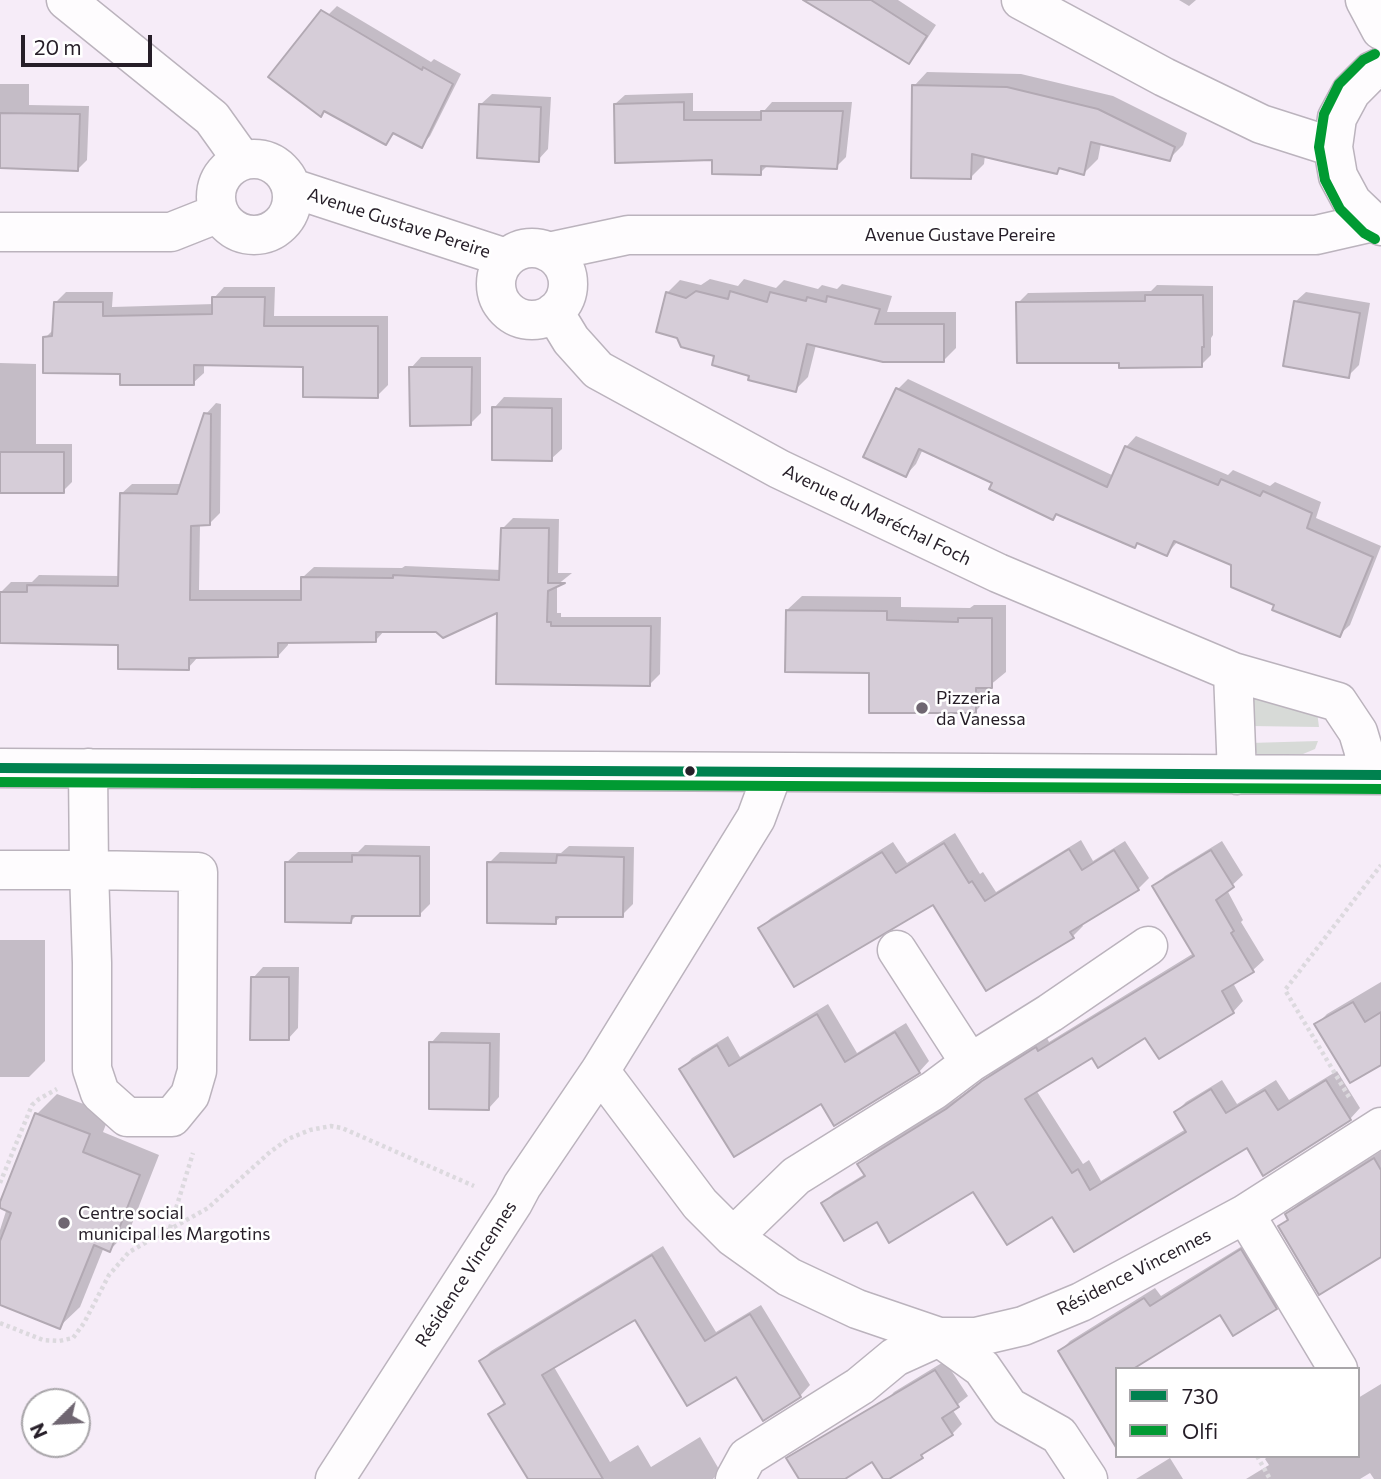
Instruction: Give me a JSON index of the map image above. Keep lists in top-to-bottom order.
{
  "streets": {
    "street": ["Avenue Gustave Pereire", "Avenue du Maréchal Foch", "Résidence Vincennes"]
  },
  "crossings": [
    ["Avenue Gustave Pereire", "Avenue du Maréchal Foch"]
  ],
  "places": ["Pizzeria da Vanessa", "Centre social municipal les Margotins"],
  "lines": ["transit line Olfi", "transit line 730"],
  "legend": ["730", "Olfi"],
  "scale_bar": "20 m",
  "north": "bottom left"
}
